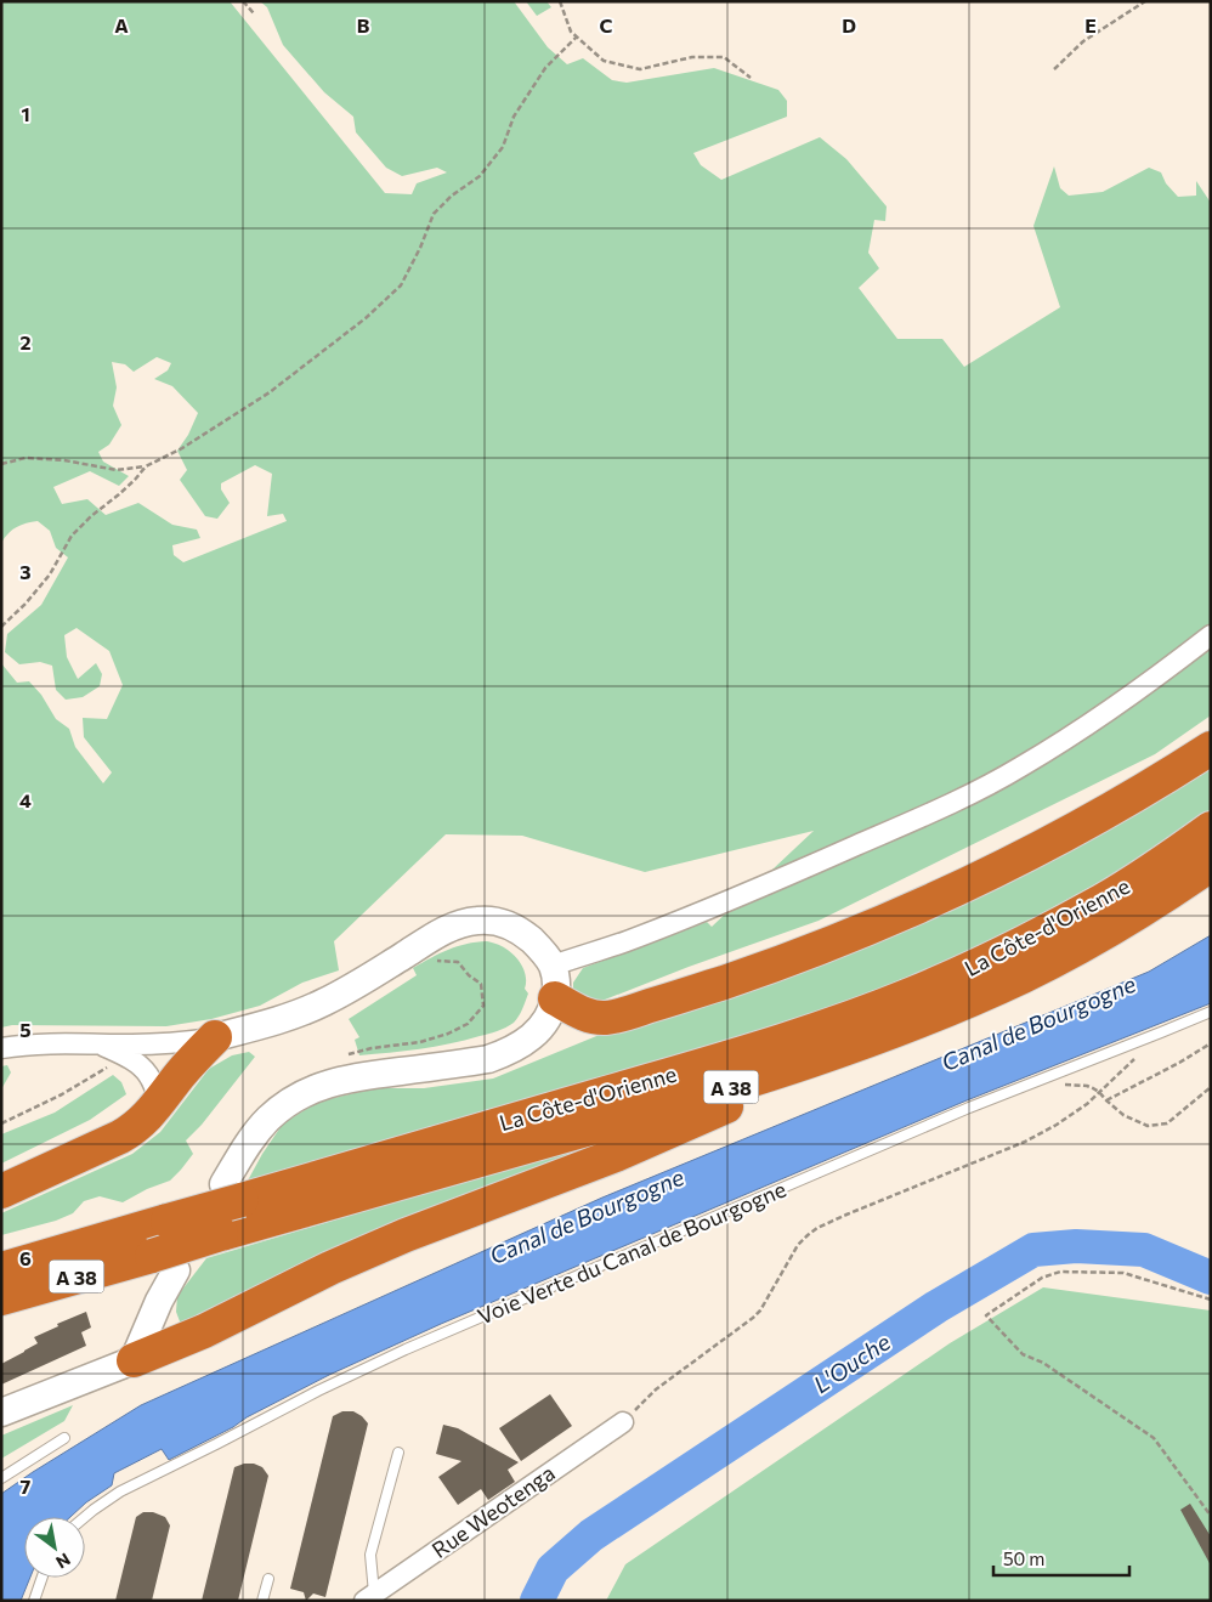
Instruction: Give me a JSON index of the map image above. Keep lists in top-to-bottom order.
{
  "streets": {
    "highway": ["La Côte-d'Orienne", "A 38"],
    "street": ["Rue Weotenga"],
    "lane": ["Voie Verte du Canal de Bourgogne"]
  },
  "water": ["Canal de Bourgogne", "L'Ouche"],
  "scale_bar": "50 m",
  "north": "bottom right",
  "grid": {
    "columns": [
      "A",
      "B",
      "C",
      "D",
      "E"
    ],
    "rows": [
      "1",
      "2",
      "3",
      "4",
      "5",
      "6",
      "7"
    ]
  }
}
